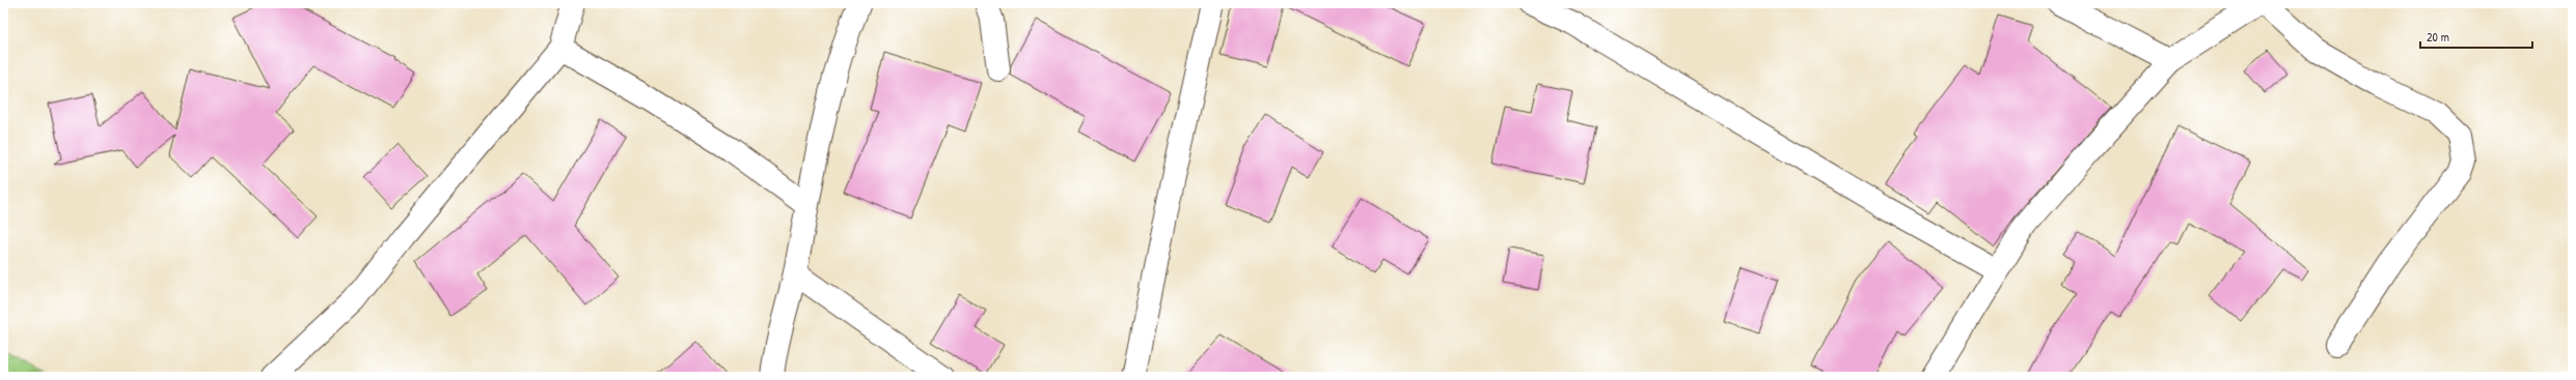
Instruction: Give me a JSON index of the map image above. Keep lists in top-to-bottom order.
{
  "scale_bar": "20 m"
}
